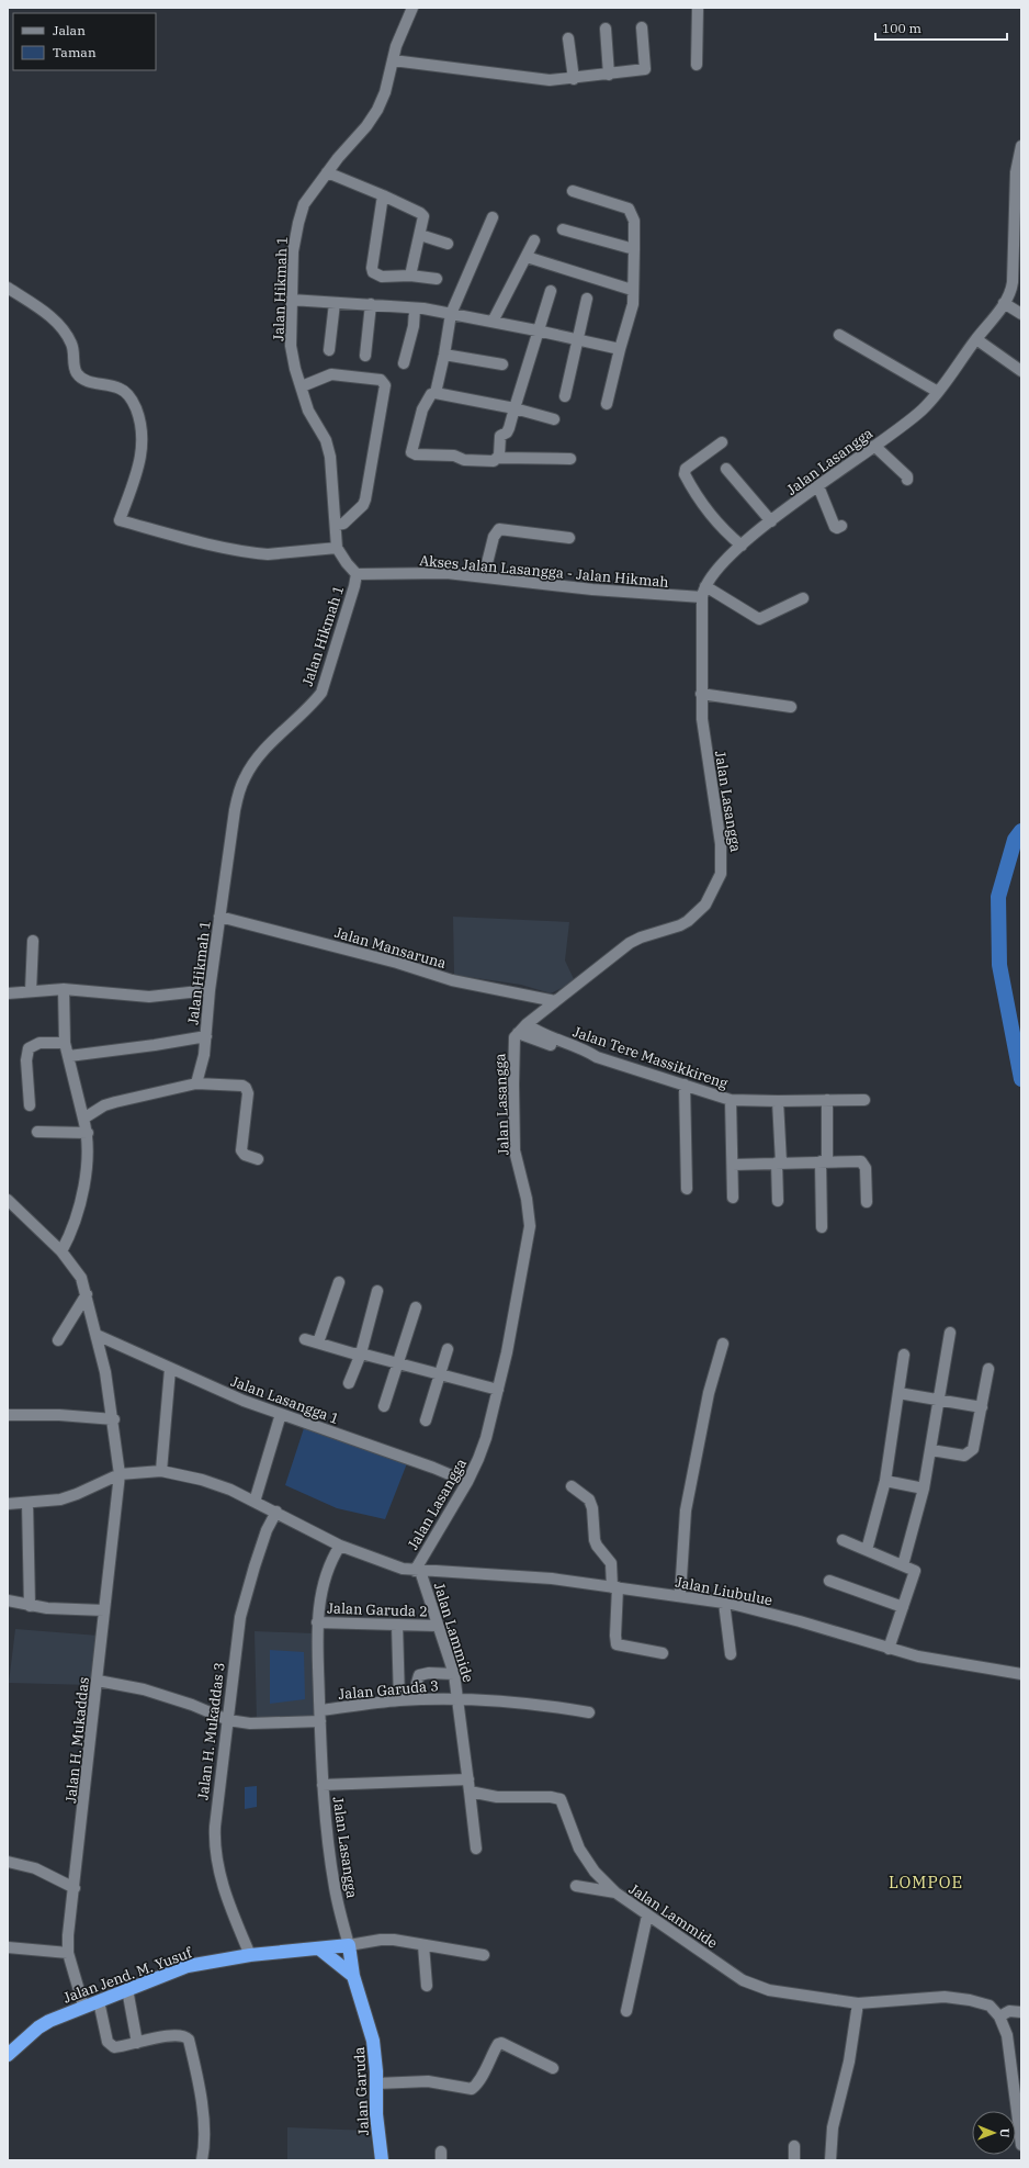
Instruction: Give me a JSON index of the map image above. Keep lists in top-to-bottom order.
{
  "streets": {
    "highway": ["Jalan Jend. M. Yusuf", "Jalan Garuda"],
    "street": [
      "Jalan Hikmah 1",
      "Jalan Lasangga",
      "Akses Jalan Lasangga - Jalan Hikmah",
      "Jalan Mansaruna",
      "Jalan Tere Massikkireng",
      "Jalan Lasangga 1",
      "Jalan Liubulue",
      "Jalan Garuda 2",
      "Jalan Lammide",
      "Jalan Garuda 3",
      "Jalan H. Mukaddas 3",
      "Jalan H. Mukaddas"
    ]
  },
  "crossings": [
    ["Jalan Hikmah 1", "Akses Jalan Lasangga - Jalan Hikmah"],
    ["Jalan Hikmah 1", "Jalan Mansaruna"],
    ["Jalan Lasangga", "Akses Jalan Lasangga - Jalan Hikmah"],
    ["Jalan Lasangga", "Jalan Mansaruna"],
    ["Jalan Lasangga", "Jalan Tere Massikkireng"],
    ["Jalan Lasangga", "Jalan Lasangga 1"],
    ["Jalan Lasangga", "Jalan Liubulue"],
    ["Jalan Lasangga", "Jalan Garuda 2"],
    ["Jalan Lasangga", "Jalan Lammide"],
    ["Jalan Lasangga", "Jalan Garuda 3"],
    ["Jalan Lasangga", "Jalan Jend. M. Yusuf"],
    ["Jalan Lasangga", "Jalan Garuda"],
    ["Jalan Lasangga 1", "Jalan H. Mukaddas"],
    ["Jalan Liubulue", "Jalan Lammide"],
    ["Jalan Liubulue", "Jalan H. Mukaddas 3"],
    ["Jalan Liubulue", "Jalan H. Mukaddas"],
    ["Jalan Garuda 2", "Jalan Lammide"],
    ["Jalan Lammide", "Jalan Garuda 3"],
    ["Jalan Garuda 3", "Jalan H. Mukaddas 3"],
    ["Jalan Garuda 3", "Jalan H. Mukaddas"],
    ["Jalan H. Mukaddas 3", "Jalan Jend. M. Yusuf"],
    ["Jalan H. Mukaddas", "Jalan Jend. M. Yusuf"],
    ["Jalan Jend. M. Yusuf", "Jalan Garuda"]
  ],
  "districts": ["LOMPOE"],
  "legend": ["Jalan", "Taman"],
  "scale_bar": "100 m",
  "north": "right"
}
